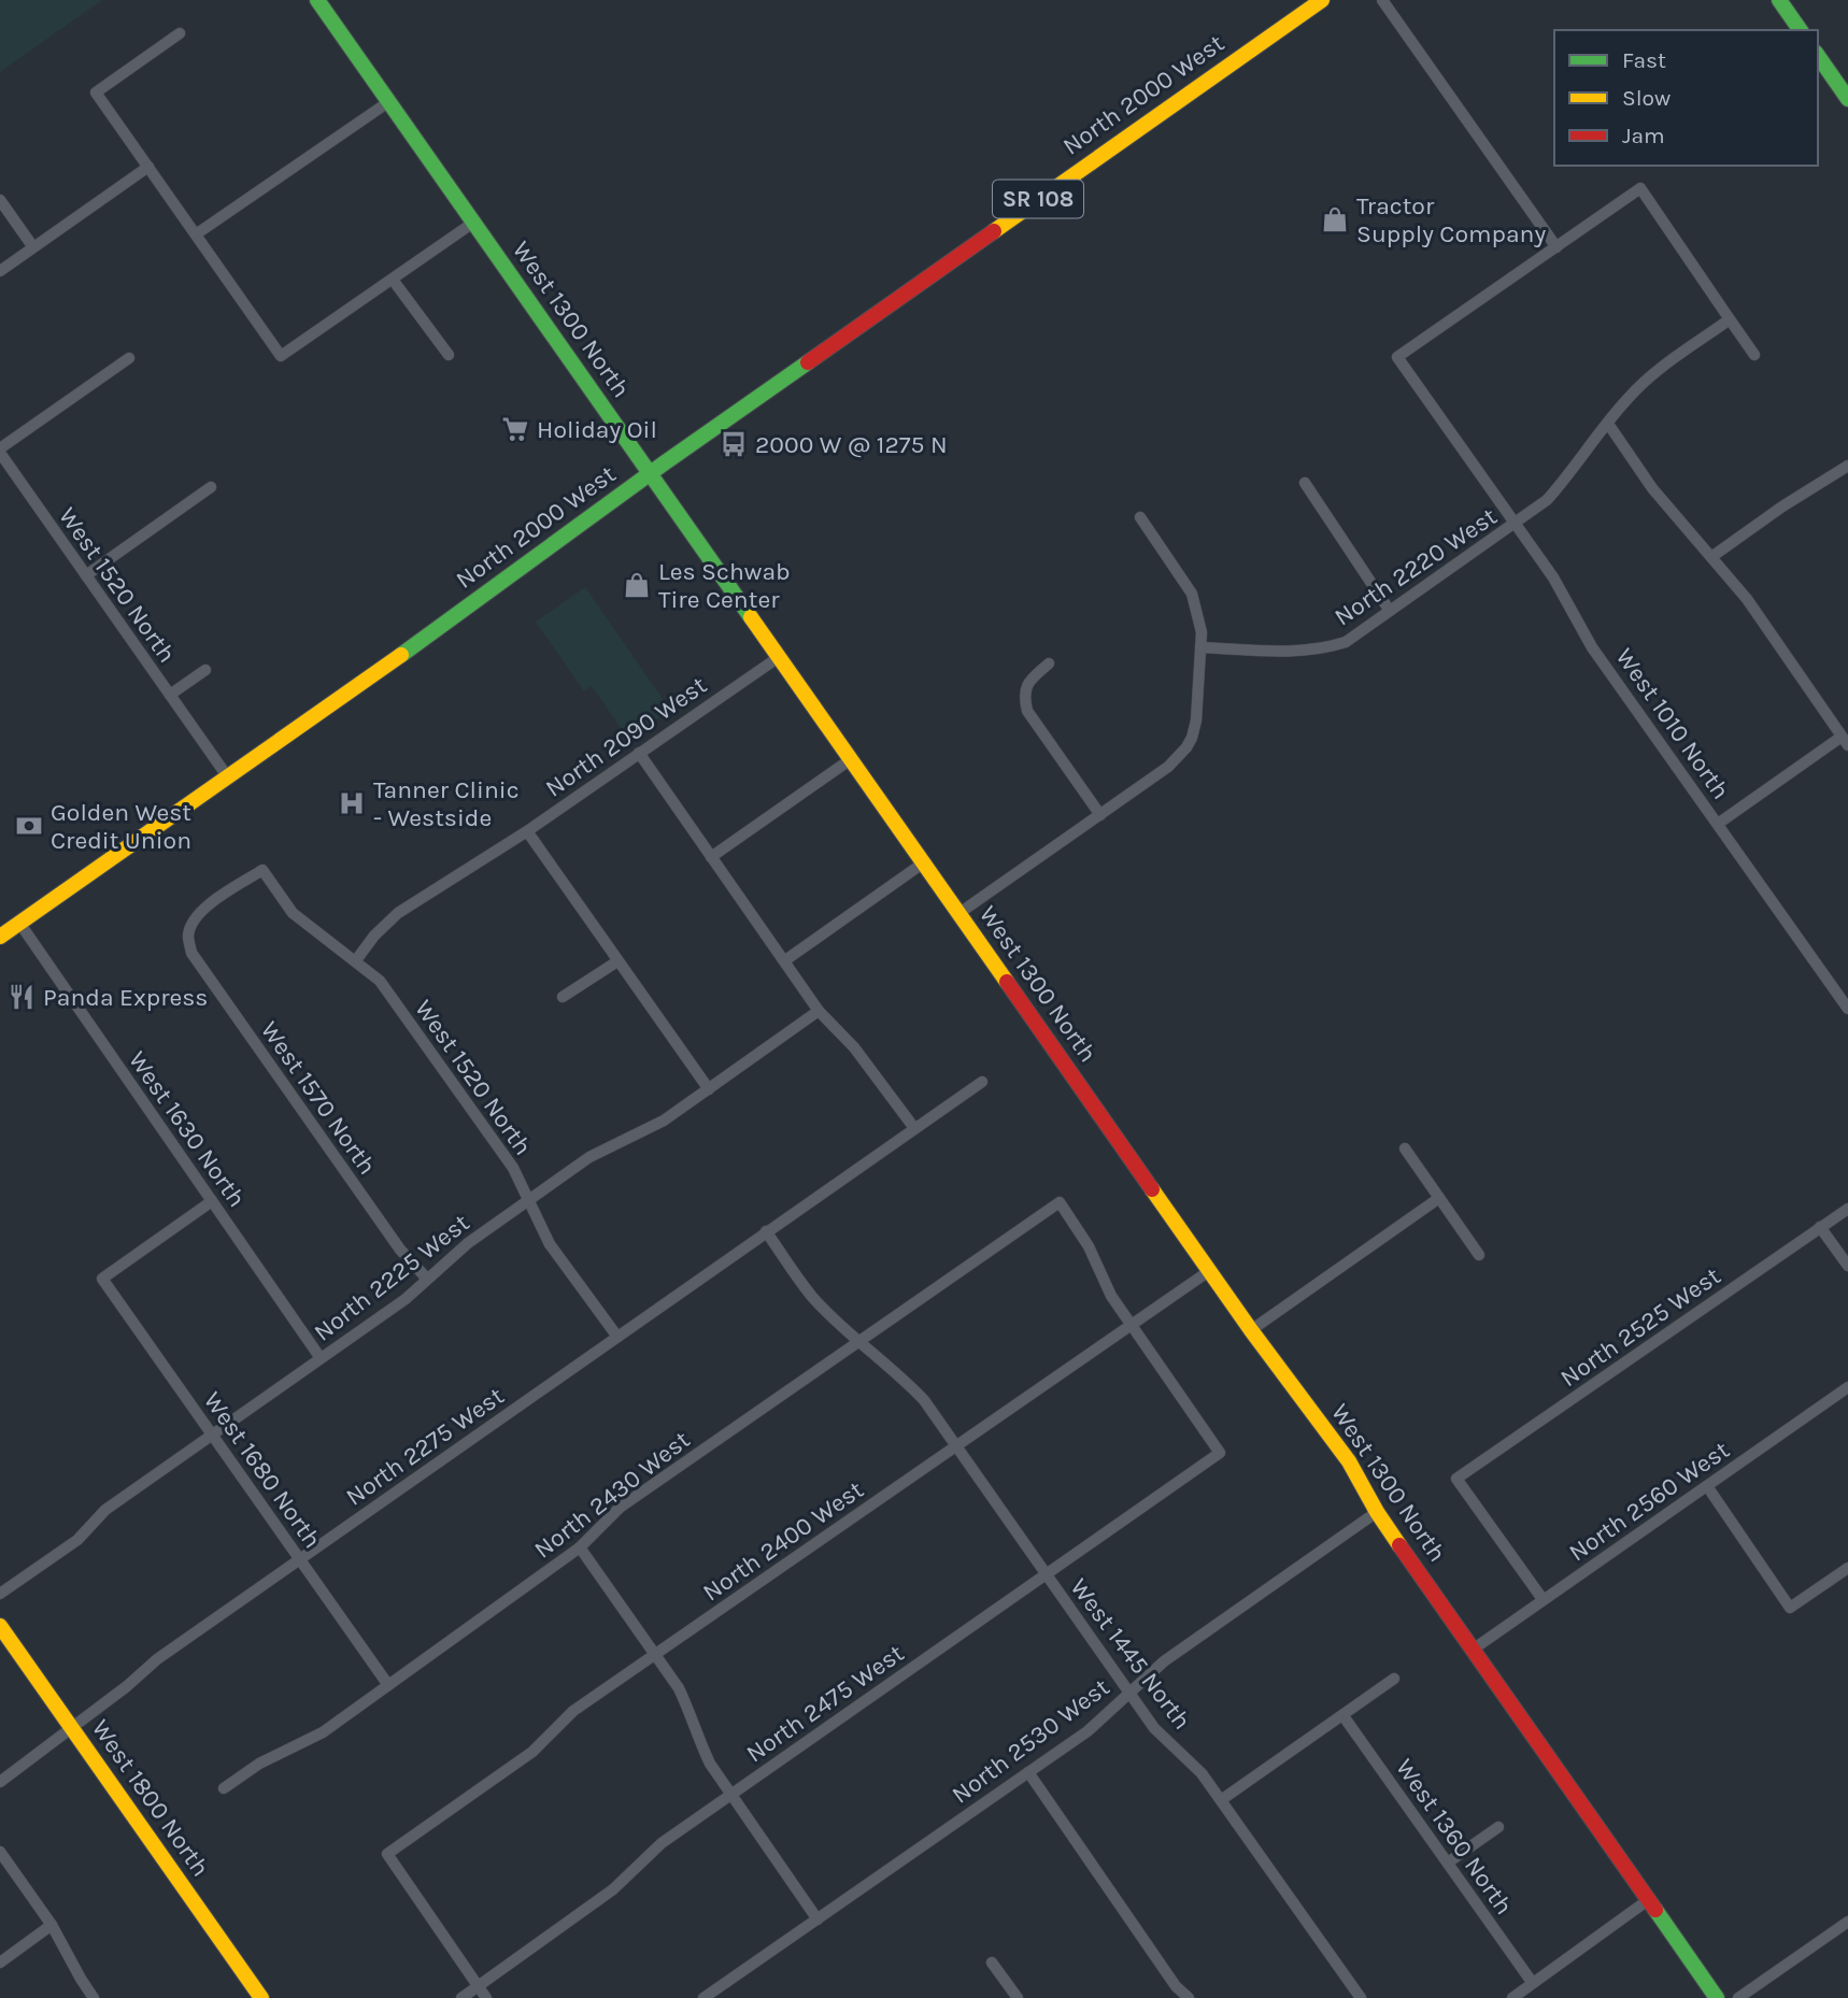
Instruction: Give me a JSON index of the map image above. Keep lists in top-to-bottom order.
{
  "streets": {
    "street": [
      "North 2000 West",
      "SR 108",
      "West 1300 North",
      "North 2220 West",
      "West 1520 North",
      "West 1010 North",
      "North 2090 West",
      "West 1570 North",
      "West 1630 North",
      "North 2225 West",
      "North 2525 West",
      "North 2275 West",
      "West 1680 North",
      "North 2430 West",
      "North 2560 West",
      "North 2400 West",
      "West 1445 North",
      "North 2475 West",
      "North 2530 West",
      "West 1800 North",
      "West 1360 North"
    ]
  },
  "crossings": [
    ["North 2000 West", "West 1300 North"],
    ["North 2000 West", "West 1520 North"],
    ["North 2000 West", "West 1630 North"],
    ["West 1300 North", "North 2090 West"],
    ["West 1300 North", "North 2560 West"],
    ["West 1300 North", "North 2400 West"],
    ["West 1300 North", "North 2530 West"],
    ["North 2220 West", "West 1010 North"],
    ["West 1520 North", "North 2090 West"],
    ["West 1520 North", "West 1570 North"],
    ["West 1520 North", "North 2225 West"],
    ["West 1520 North", "North 2275 West"],
    ["West 1570 North", "North 2225 West"],
    ["West 1630 North", "North 2225 West"],
    ["West 1630 North", "West 1680 North"],
    ["North 2225 West", "West 1680 North"],
    ["North 2525 West", "North 2560 West"],
    ["North 2275 West", "West 1680 North"],
    ["North 2275 West", "West 1445 North"],
    ["North 2275 West", "West 1800 North"],
    ["West 1680 North", "North 2430 West"],
    ["North 2430 West", "North 2400 West"],
    ["North 2430 West", "West 1445 North"],
    ["North 2430 West", "North 2475 West"],
    ["North 2400 West", "West 1445 North"],
    ["North 2400 West", "North 2475 West"],
    ["West 1445 North", "North 2475 West"],
    ["West 1445 North", "North 2530 West"]
  ],
  "places": {
    "shop": ["Tractor Supply Company", "Les Schwab Tire Center"],
    "supermarket": ["Holiday Oil"],
    "bus stop": ["2000 W @ 1275 N"],
    "hospital": ["Tanner Clinic - Westside"],
    "bank": ["Golden West Credit Union"],
    "restaurant": ["Panda Express"]
  },
  "legend": ["Fast", "Slow", "Jam"]
}
